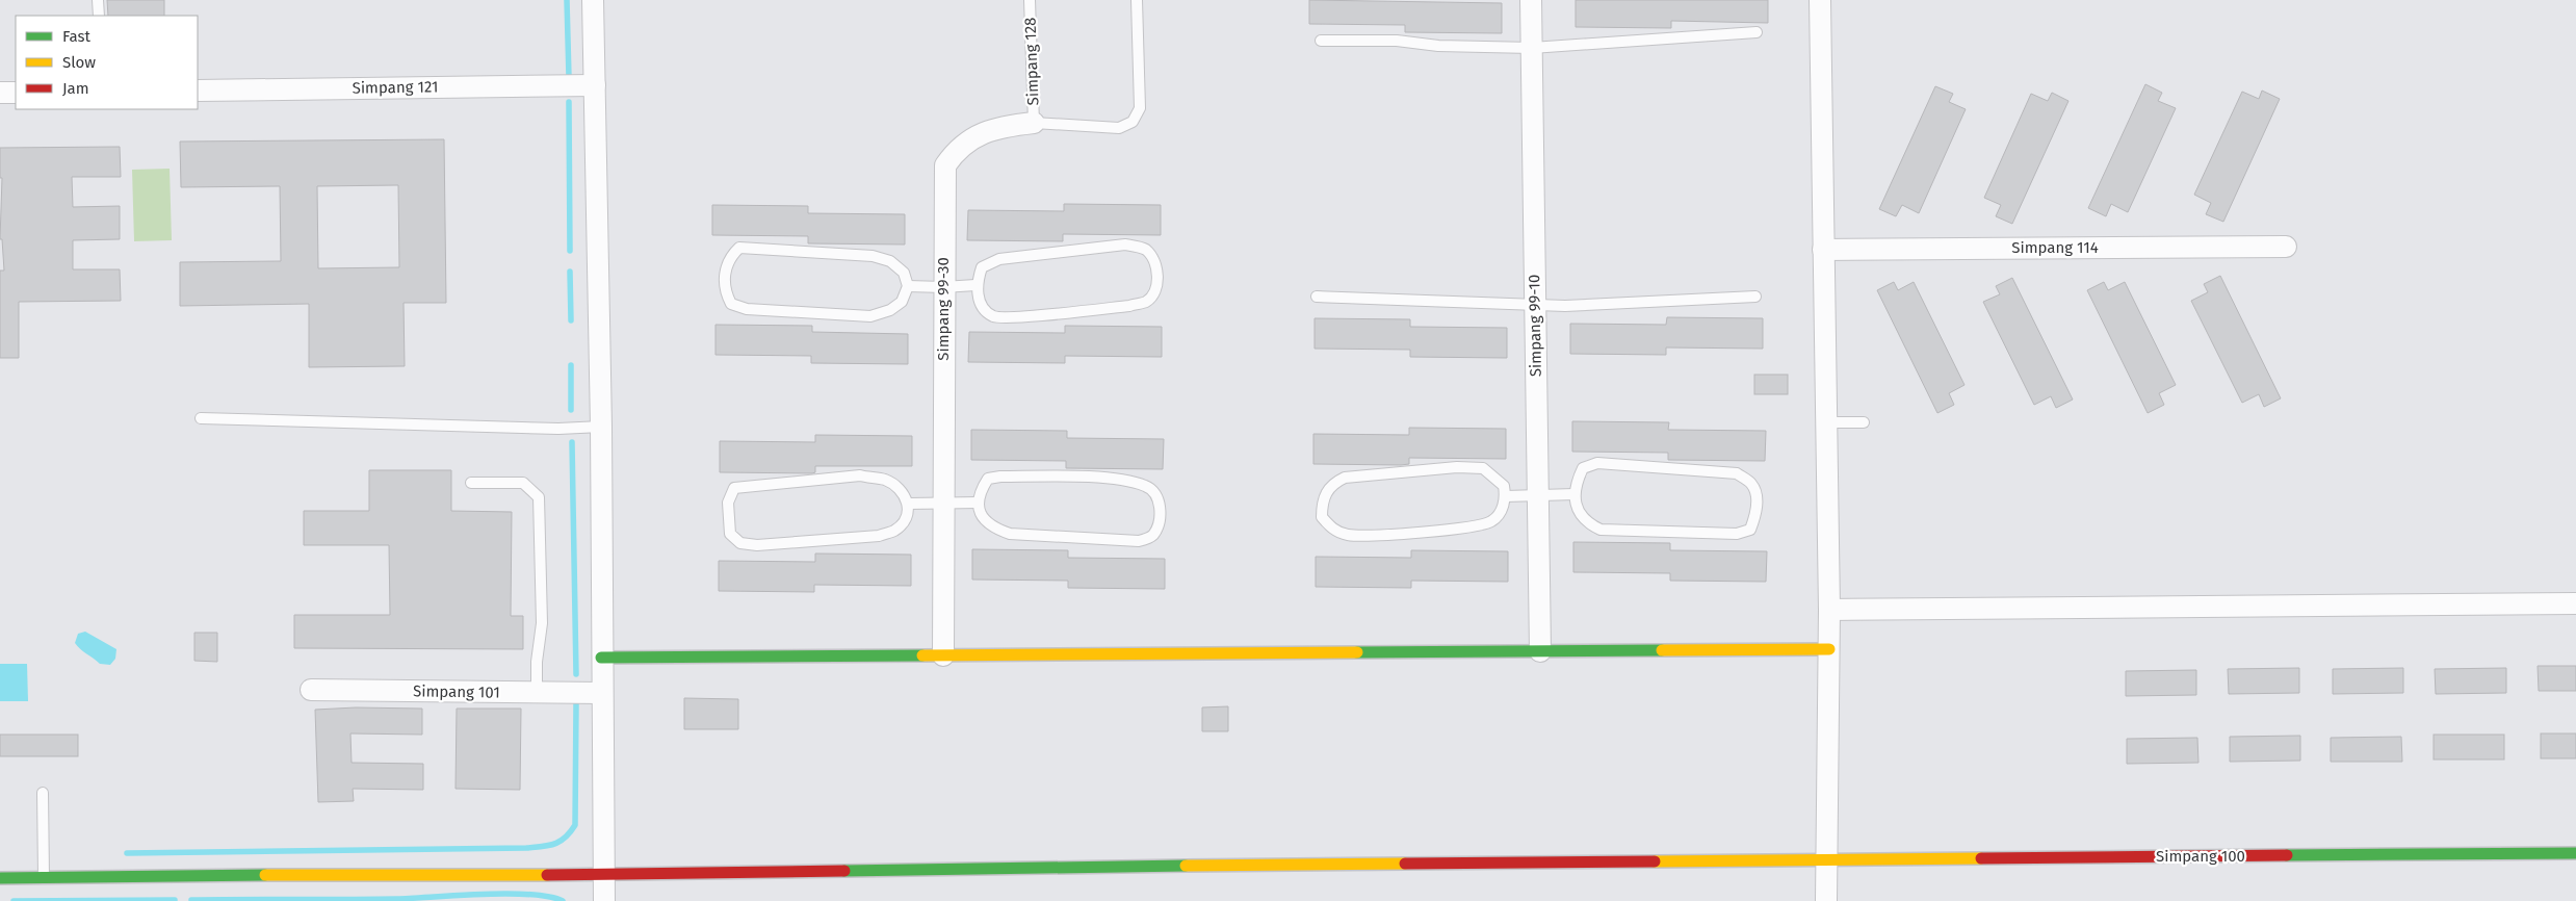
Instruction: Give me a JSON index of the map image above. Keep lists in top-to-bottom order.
{
  "streets": {
    "street": [
      "Simpang 121",
      "Simpang 114",
      "Simpang 99-30",
      "Simpang 99-10",
      "Simpang 101",
      "Simpang 100"
    ],
    "lane": ["Simpang 128"]
  },
  "crossings": [
    ["Simpang 128", "Simpang 99-30"]
  ],
  "legend": ["Fast", "Slow", "Jam"]
}
